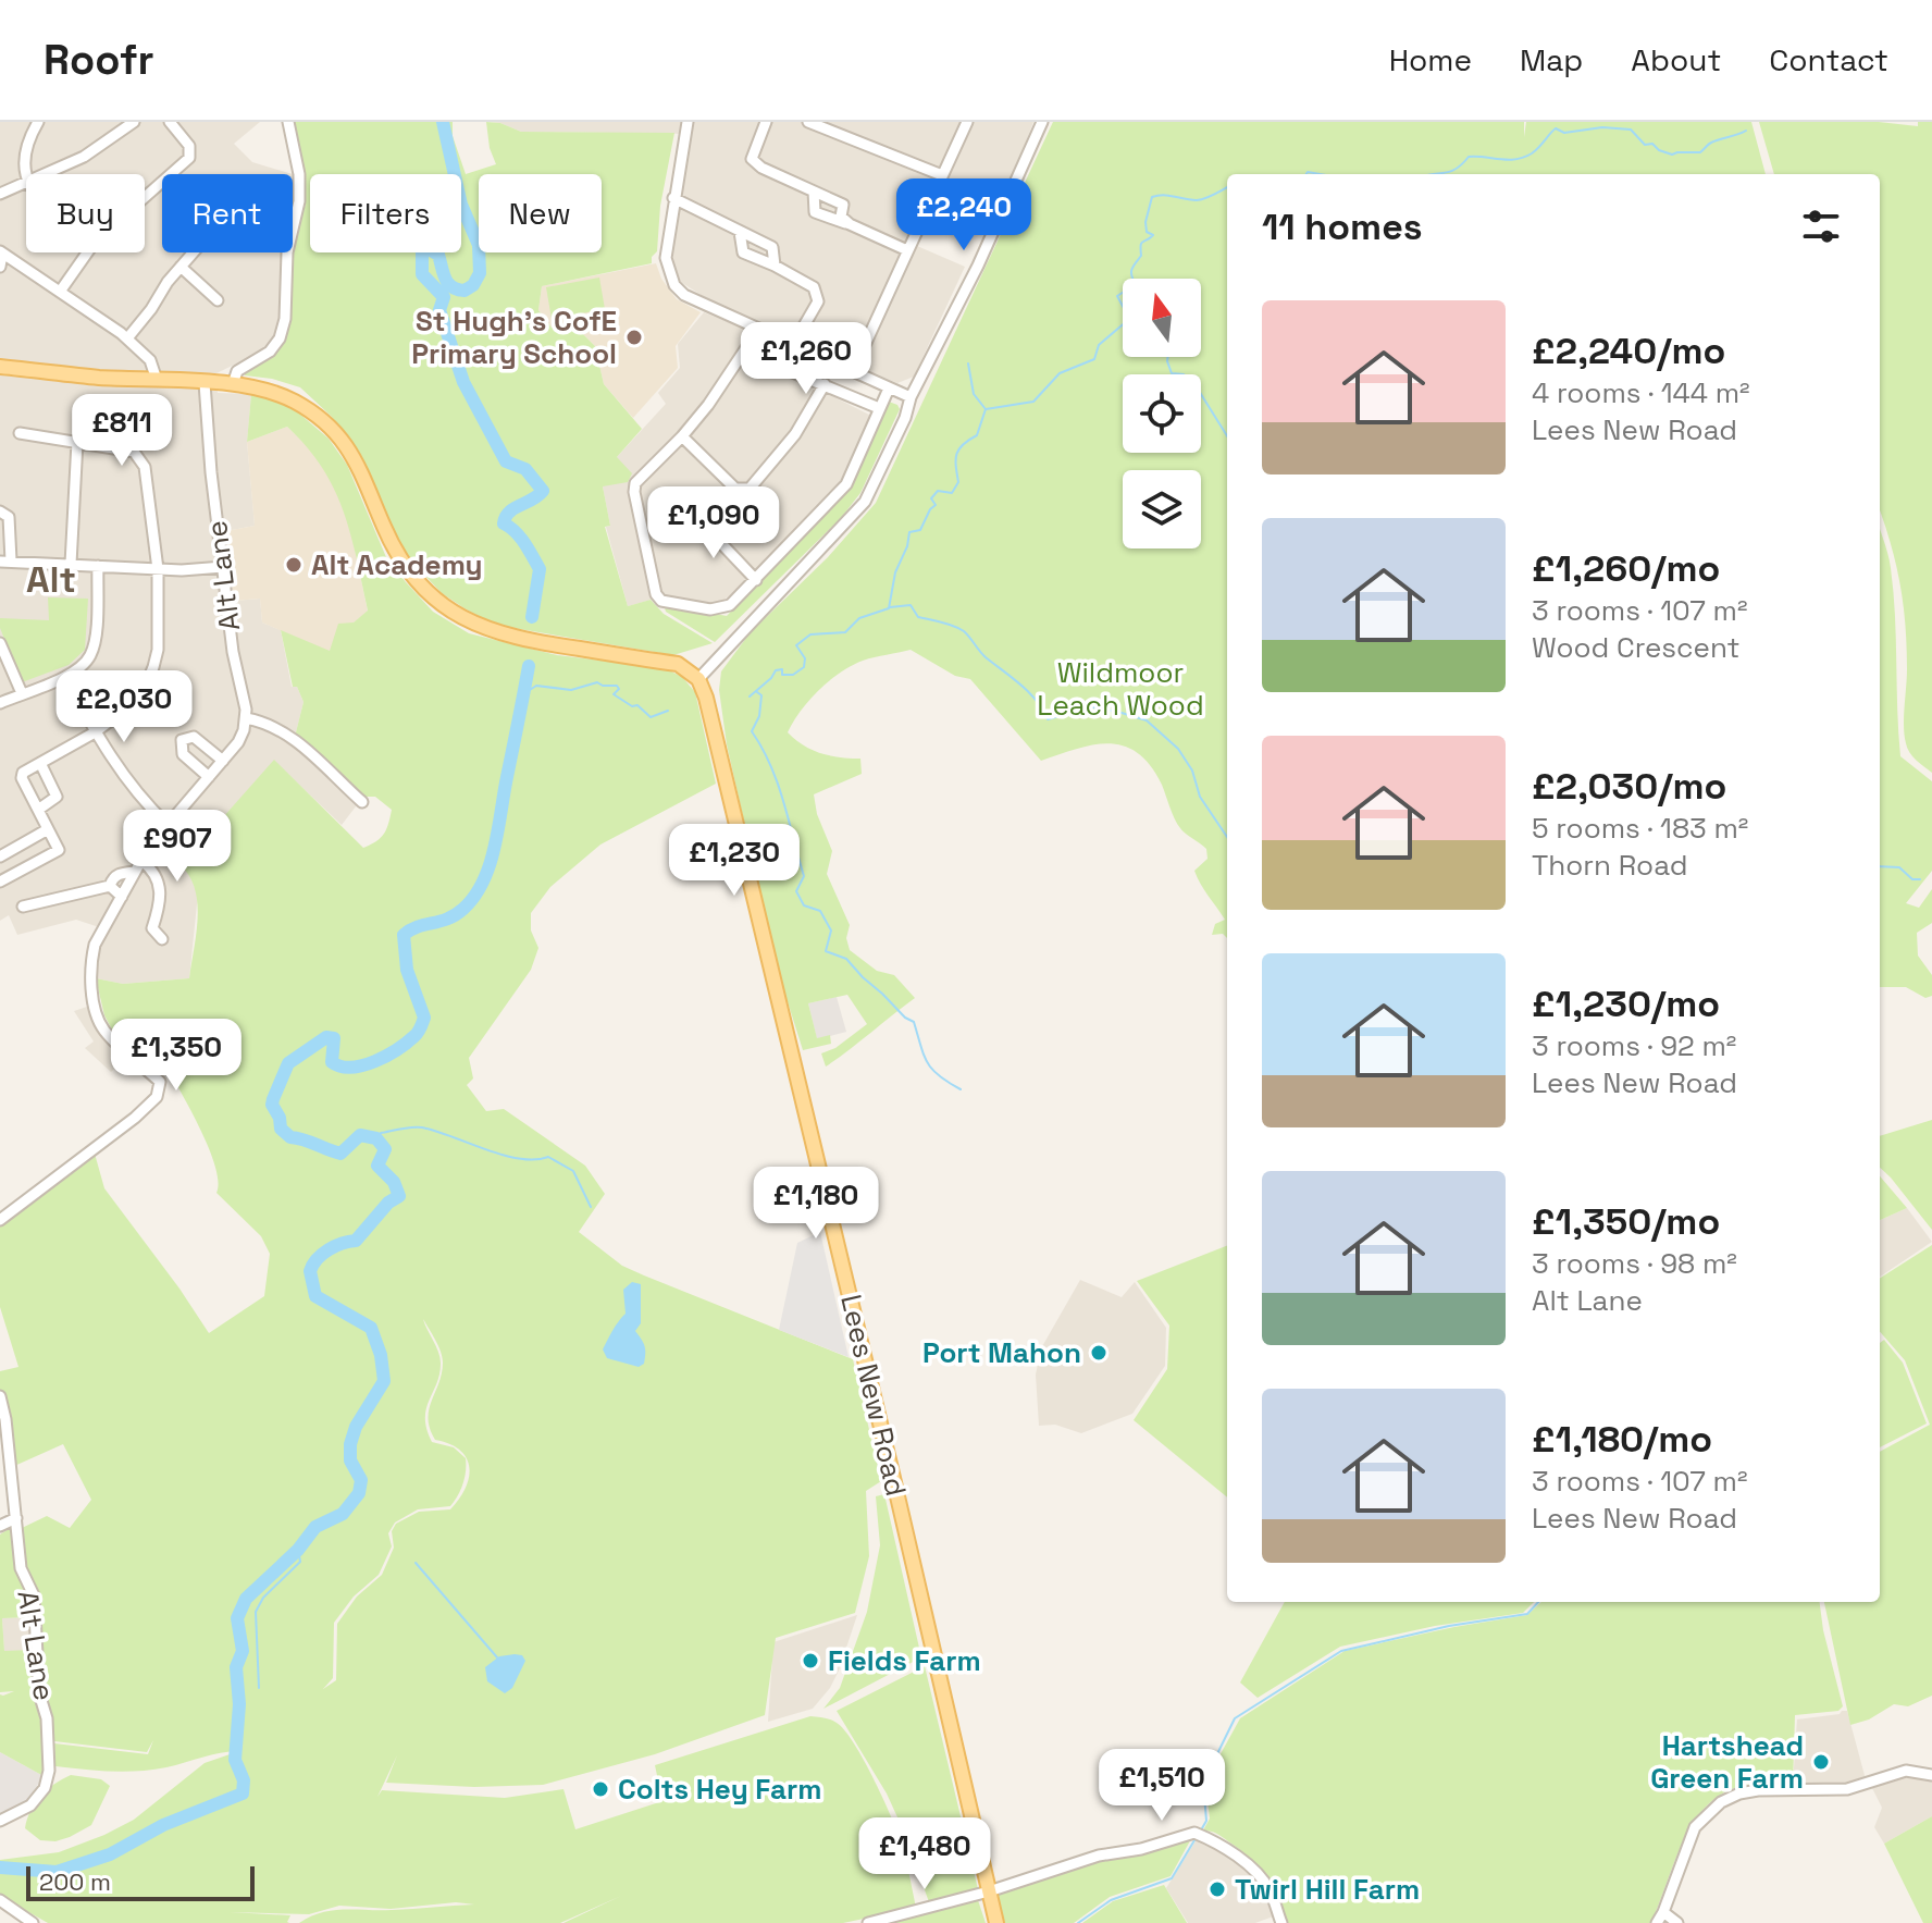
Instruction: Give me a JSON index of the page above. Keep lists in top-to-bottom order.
{
  "streets": {
    "main road": ["Lees New Road"],
    "street": ["Alt Lane"]
  },
  "districts": ["Alt"],
  "parks": ["Wildmoor Leach Wood"],
  "places": [
    "St Hugh's CofE Primary School",
    "Alt Academy",
    "Port Mahon",
    "Fields Farm",
    "Hartshead Green Farm",
    "Colts Hey Farm",
    "Twirl Hill Farm"
  ],
  "scale_bar": "200 m",
  "north": "top",
  "page": {
    "header": "Roofr",
    "nav": [
      "Home",
      "Map",
      "About",
      "Contact"
    ],
    "chip": [
      "Buy",
      "Rent",
      "Filters",
      "New"
    ],
    "heading": "11 homes",
    "price": [
      "£2,240",
      "£1,260",
      "£811",
      "£1,090",
      "£2,030",
      "£907",
      "£1,230",
      "£1,350",
      "£1,180",
      "£1,510",
      "£1,480"
    ],
    "list": [
      {
        "name": "£2,240/mo",
        "note": "4 rooms · 144 m² · Lees New Road"
      },
      {
        "name": "£1,260/mo",
        "note": "3 rooms · 107 m² · Wood Crescent"
      },
      {
        "name": "£2,030/mo",
        "note": "5 rooms · 183 m² · Thorn Road"
      },
      {
        "name": "£1,230/mo",
        "note": "3 rooms · 92 m² · Lees New Road"
      },
      {
        "name": "£1,350/mo",
        "note": "3 rooms · 98 m² · Alt Lane"
      },
      {
        "name": "£1,180/mo",
        "note": "3 rooms · 107 m² · Lees New Road"
      }
    ],
    "scale": "200 m"
  }
}
